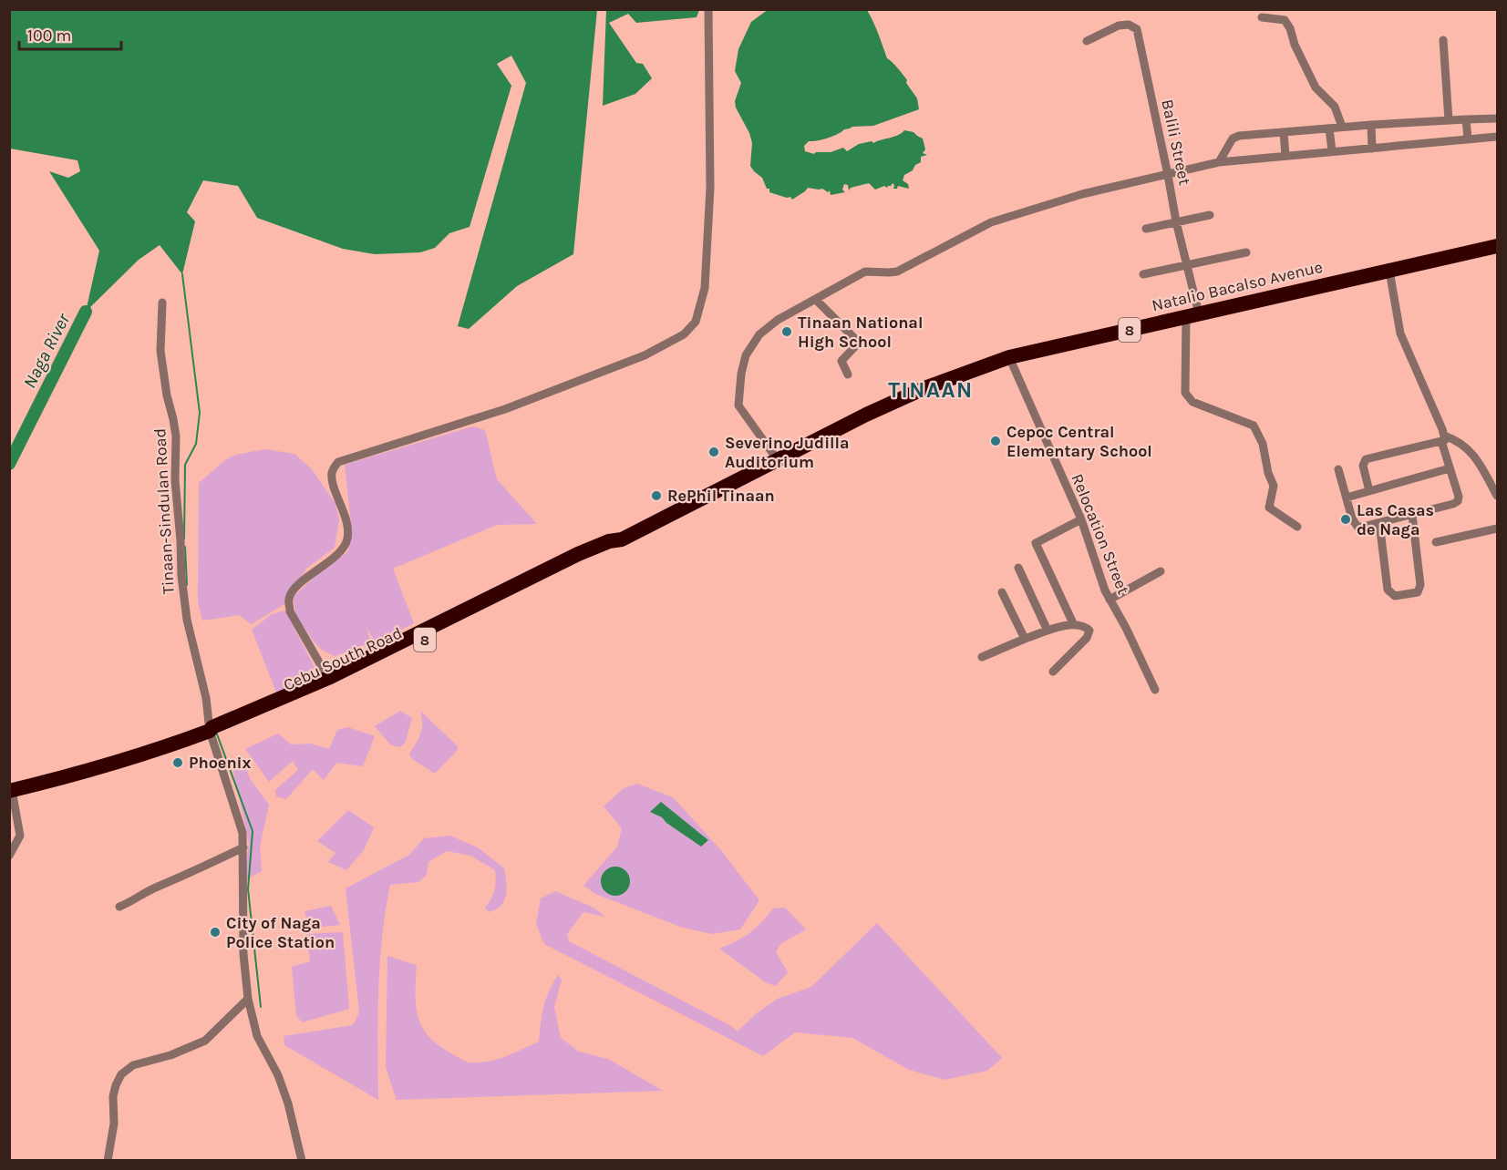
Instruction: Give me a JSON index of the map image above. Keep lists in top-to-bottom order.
{
  "streets": {
    "highway": ["Natalio Bacalso Avenue", "8", "Cebu South Road"],
    "street": ["Balili Street", "Tinaan-Sindulan Road", "Relocation Street"]
  },
  "crossings": [
    ["Balili Street", "Natalio Bacalso Avenue"],
    ["Natalio Bacalso Avenue", "Relocation Street"],
    ["Natalio Bacalso Avenue", "Cebu South Road"],
    ["Tinaan-Sindulan Road", "Cebu South Road"]
  ],
  "districts": ["TINAAN"],
  "water": ["Naga River"],
  "places": [
    "Tinaan National High School",
    "Cepoc Central Elementary School",
    "Severino Judilla Auditorium",
    "RePhil Tinaan",
    "Las Casas de Naga",
    "Phoenix",
    "City of Naga Police Station"
  ],
  "scale_bar": "100 m"
}
